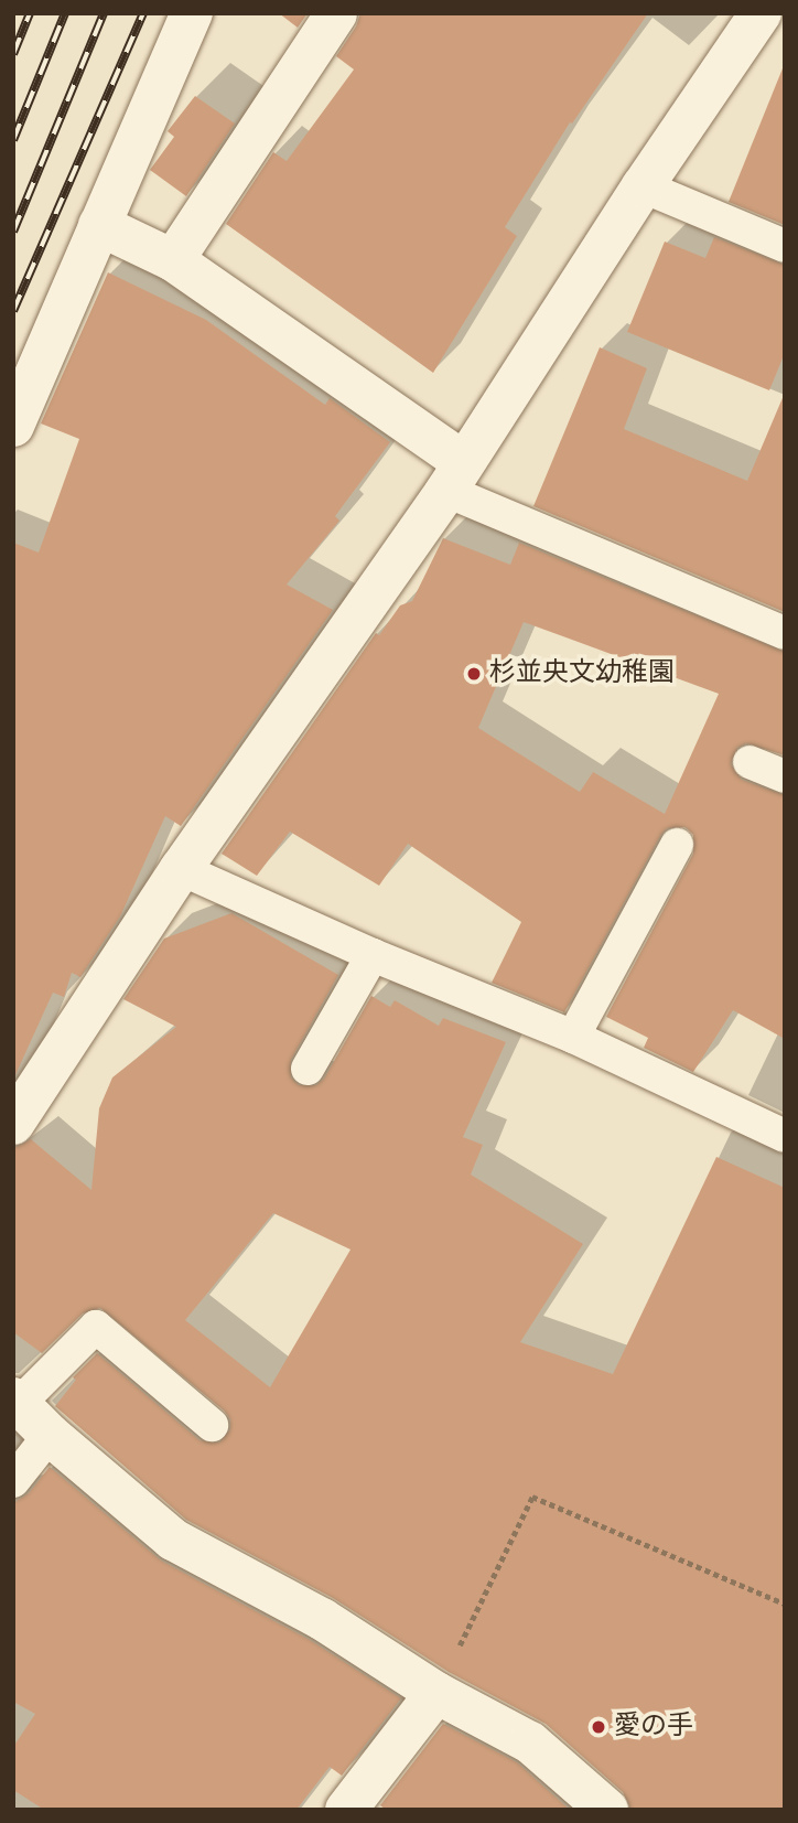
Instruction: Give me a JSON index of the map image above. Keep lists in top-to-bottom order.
{
  "places": ["杉並央文幼稚園", "愛の手"]
}
